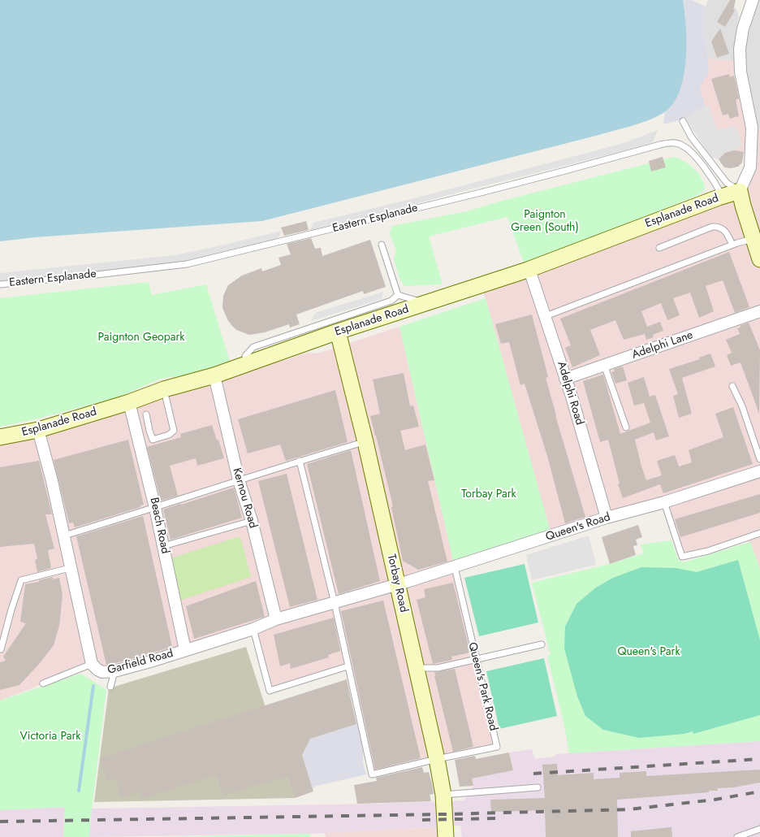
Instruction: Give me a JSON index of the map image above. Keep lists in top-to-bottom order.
{
  "streets": {
    "main road": ["Esplanade Road", "Torbay Road"],
    "street": [
      "Adelphi Lane",
      "Adelphi Road",
      "Kernou Road",
      "Beach Road",
      "Queen's Road",
      "Garfield Road"
    ],
    "lane": ["Eastern Esplanade", "Queen's Park Road"]
  },
  "crossings": [
    ["Esplanade Road", "Eastern Esplanade"],
    ["Esplanade Road", "Adelphi Road"],
    ["Esplanade Road", "Kernou Road"],
    ["Esplanade Road", "Beach Road"],
    ["Esplanade Road", "Torbay Road"],
    ["Esplanade Road", "Garfield Road"],
    ["Adelphi Lane", "Adelphi Road"],
    ["Adelphi Road", "Queen's Road"],
    ["Kernou Road", "Garfield Road"],
    ["Beach Road", "Garfield Road"],
    ["Queen's Road", "Torbay Road"],
    ["Queen's Road", "Garfield Road"],
    ["Queen's Road", "Queen's Park Road"],
    ["Torbay Road", "Garfield Road"],
    ["Torbay Road", "Queen's Park Road"]
  ],
  "parks": [
    "Paignton Green (South)",
    "Paignton Geopark",
    "Torbay Park",
    "Queen's Park",
    "Victoria Park"
  ]
}
